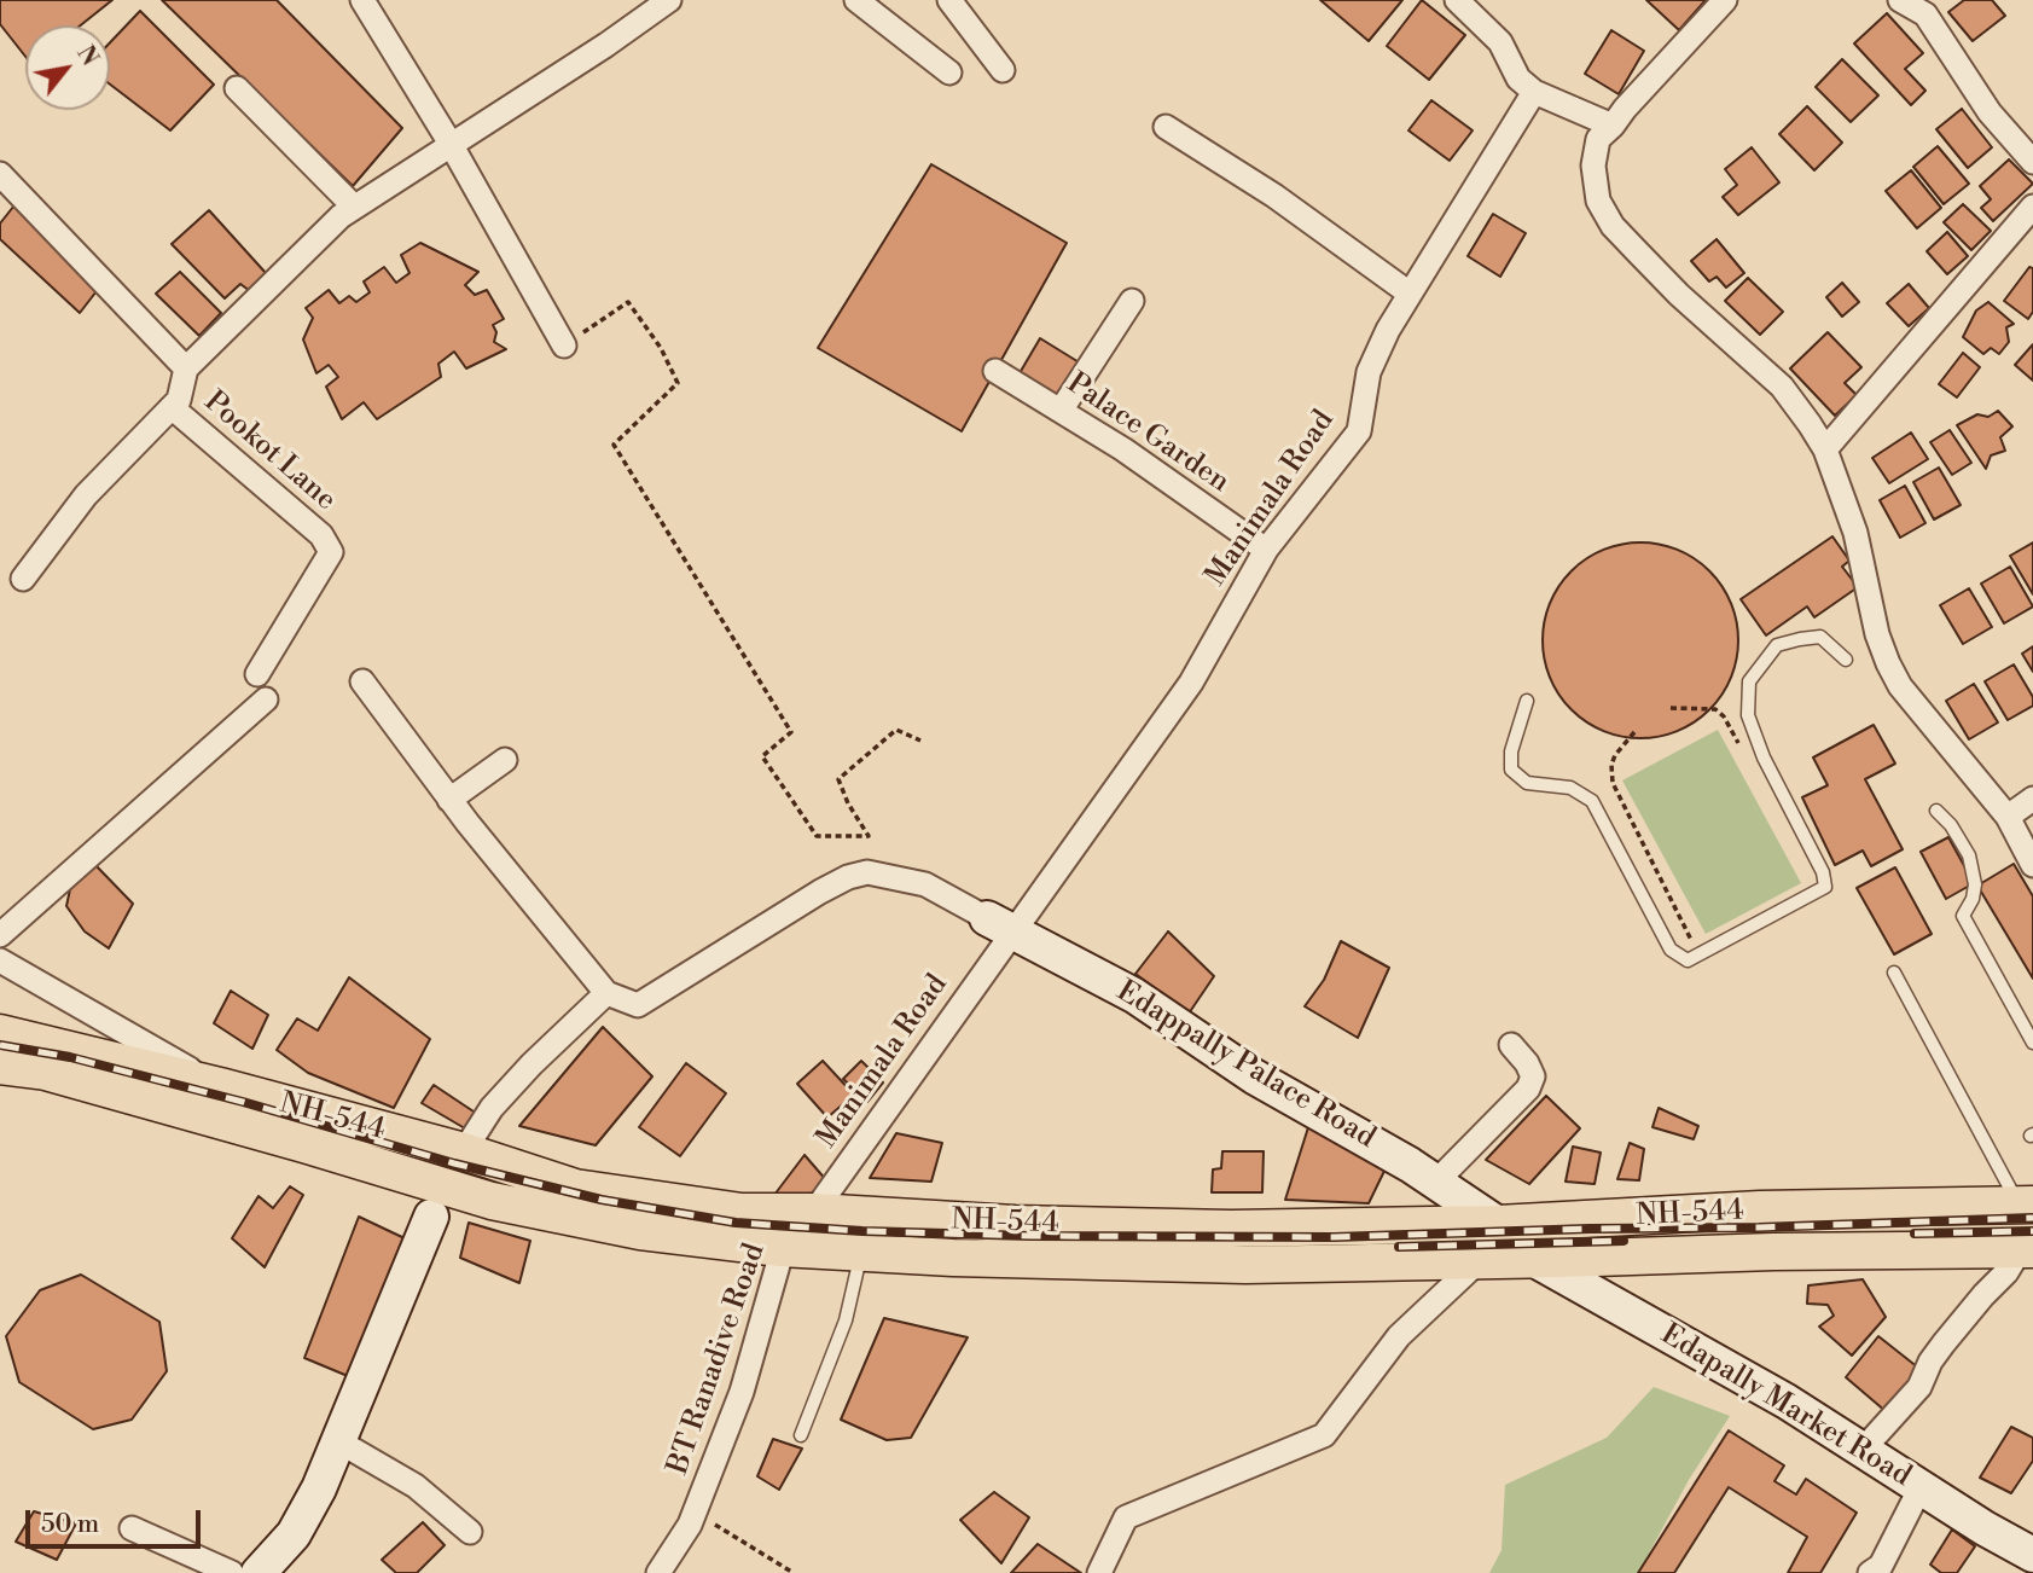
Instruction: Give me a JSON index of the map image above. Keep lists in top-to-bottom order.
{
  "streets": {
    "main road": ["NH-544"],
    "street": [
      "Palace Garden",
      "Pookot Lane",
      "Manimala Road",
      "Edappally Palace Road",
      "BT Ranadive Road",
      "Edapally Market Road"
    ]
  },
  "crossings": [
    ["Palace Garden", "Manimala Road"],
    ["Manimala Road", "Edappally Palace Road"],
    ["Manimala Road", "NH-544"],
    ["Manimala Road", "BT Ranadive Road"],
    ["Edappally Palace Road", "NH-544"],
    ["NH-544", "BT Ranadive Road"],
    ["NH-544", "Edapally Market Road"]
  ],
  "scale_bar": "50 m",
  "north": "top right"
}
